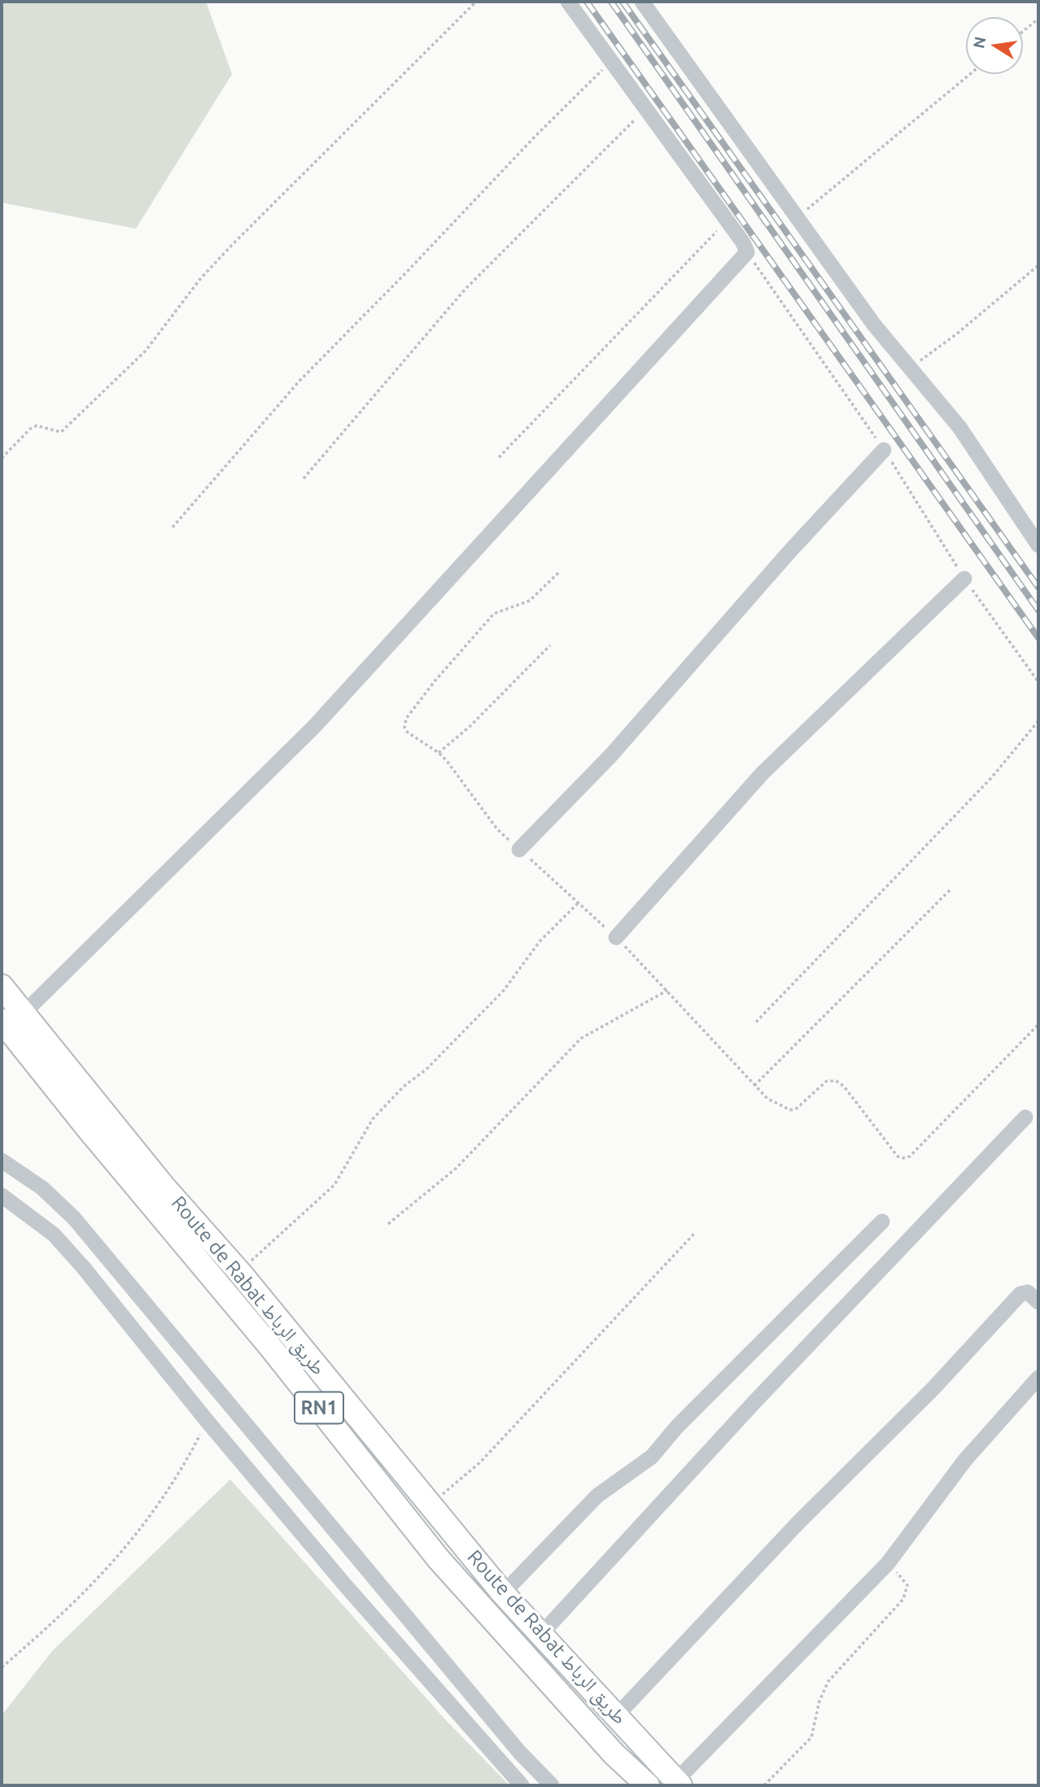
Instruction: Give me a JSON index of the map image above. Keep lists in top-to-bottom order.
{
  "streets": {
    "highway": ["Route de Rabat طريق الرباط", "RN1"]
  },
  "north": "left"
}
